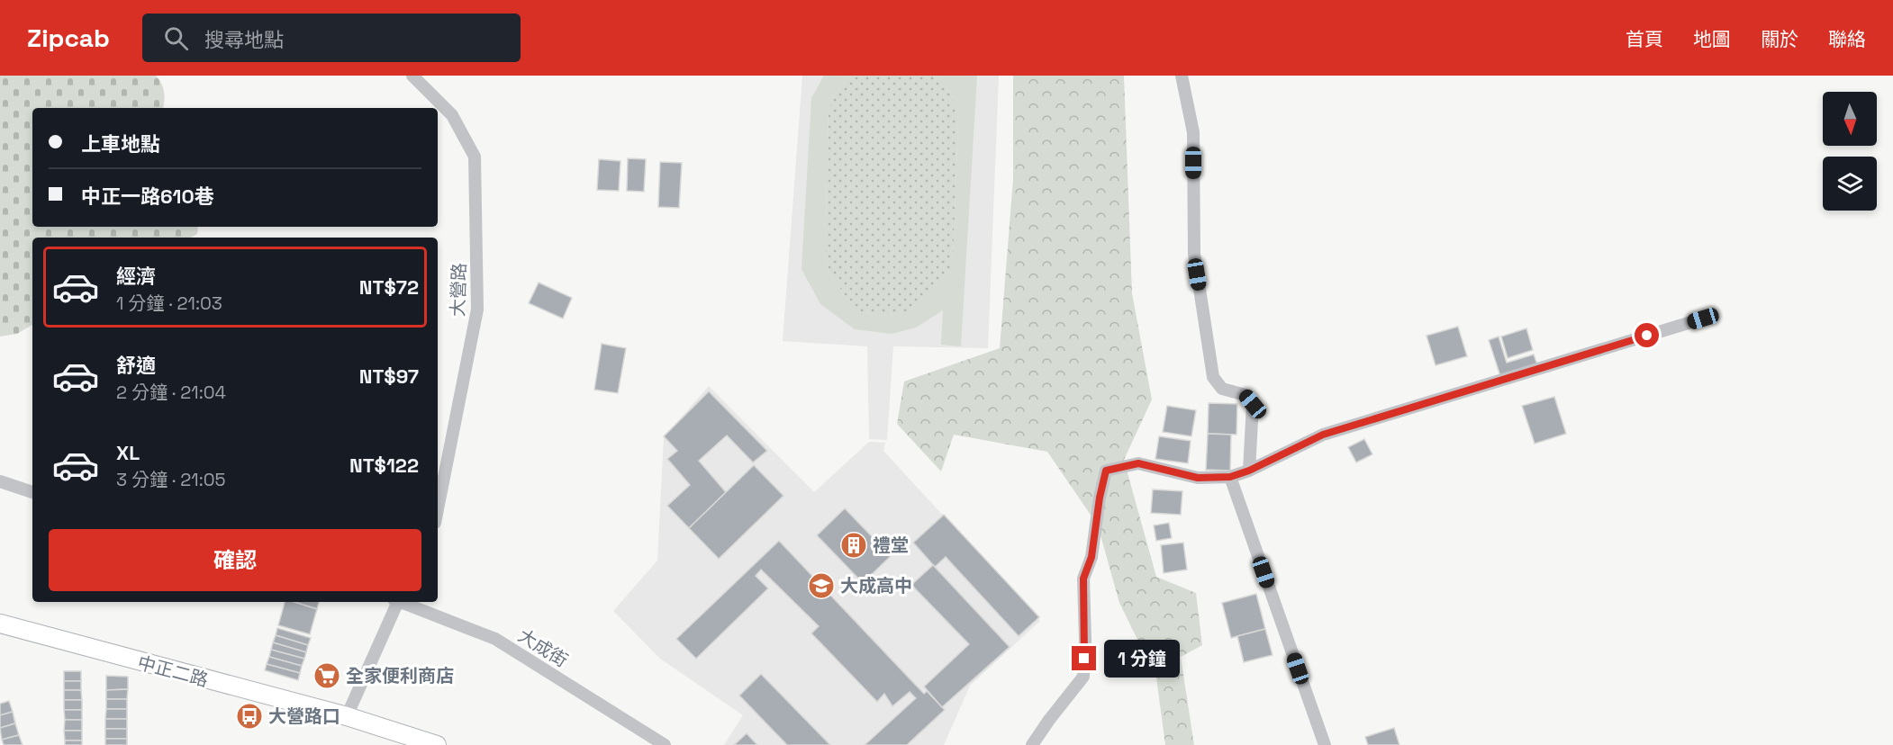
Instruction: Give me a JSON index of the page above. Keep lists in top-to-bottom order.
{
  "streets": {
    "main road": ["中正二路"],
    "street": ["大營路", "大成街"]
  },
  "places": {
    "building": ["禮堂"],
    "school or university": ["大成高中"],
    "supermarket": ["全家便利商店"],
    "bus stop": ["大營路口"]
  },
  "north": "bottom",
  "page": {
    "header": "Zipcab",
    "search": "搜尋地點",
    "nav": [
      "首頁",
      "地圖",
      "關於",
      "聯絡"
    ],
    "banner": ["上車地點", "中正一路610巷"],
    "list": [
      {
        "name": "經濟",
        "note": "1 分鐘 · 21:03",
        "value": "NT$72"
      },
      {
        "name": "舒適",
        "note": "2 分鐘 · 21:04",
        "value": "NT$97"
      },
      {
        "name": "XL",
        "note": "3 分鐘 · 21:05",
        "value": "NT$122"
      }
    ],
    "buttons": "確認",
    "bubble": "1 分鐘"
  }
}
